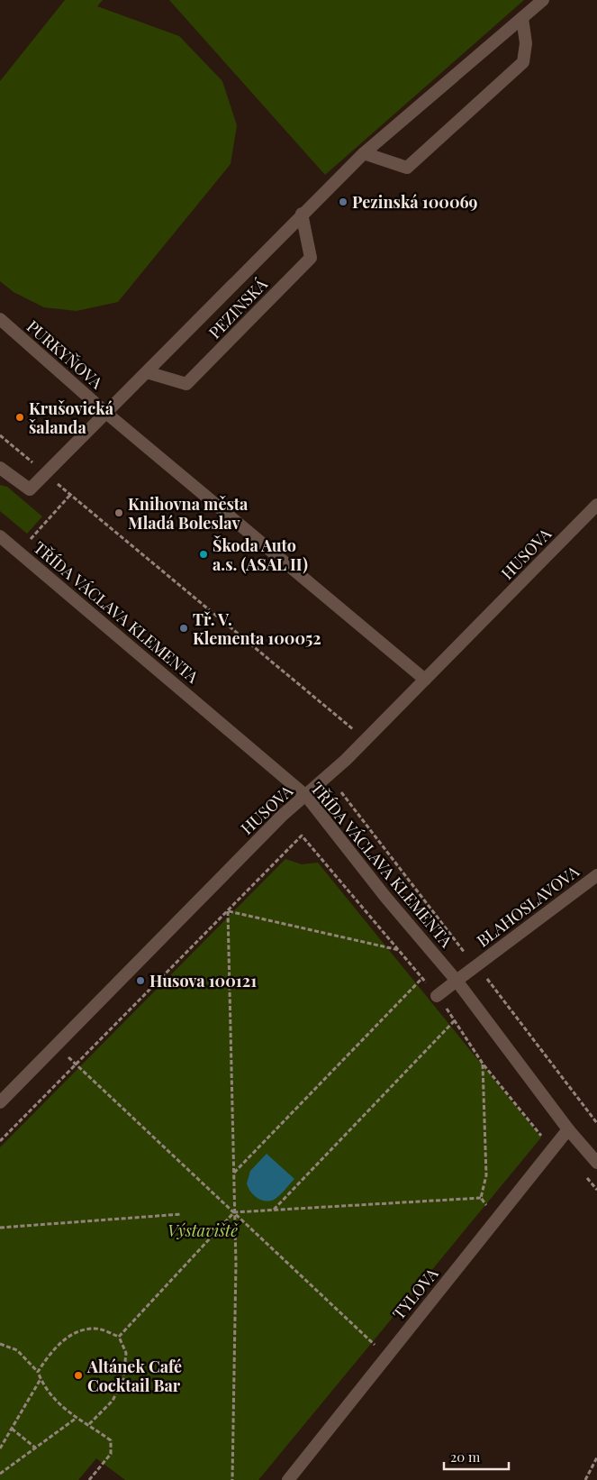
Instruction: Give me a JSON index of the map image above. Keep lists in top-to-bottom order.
{
  "streets": {
    "street": [
      "PEZINSKÁ",
      "PURKYŇOVA",
      "HUSOVA",
      "TŘÍDA VÁCLAVA KLEMENTA",
      "BLAHOSLAVOVA",
      "TYLOVA"
    ]
  },
  "crossings": [
    ["PEZINSKÁ", "PURKYŇOVA"],
    ["PURKYŇOVA", "HUSOVA"],
    ["HUSOVA", "TŘÍDA VÁCLAVA KLEMENTA"],
    ["TŘÍDA VÁCLAVA KLEMENTA", "BLAHOSLAVOVA"],
    ["TŘÍDA VÁCLAVA KLEMENTA", "TYLOVA"]
  ],
  "parks": ["Výstaviště"],
  "places": [
    "Pezinská 100069",
    "Krušovická šalanda",
    "Knihovna města Mladá Boleslav",
    "Škoda Auto a.s. (ASAL II)",
    "Tř. V. Klementa 100052",
    "Husova 100121",
    "Altánek Café Cocktail Bar"
  ],
  "scale_bar": "20 m"
}
